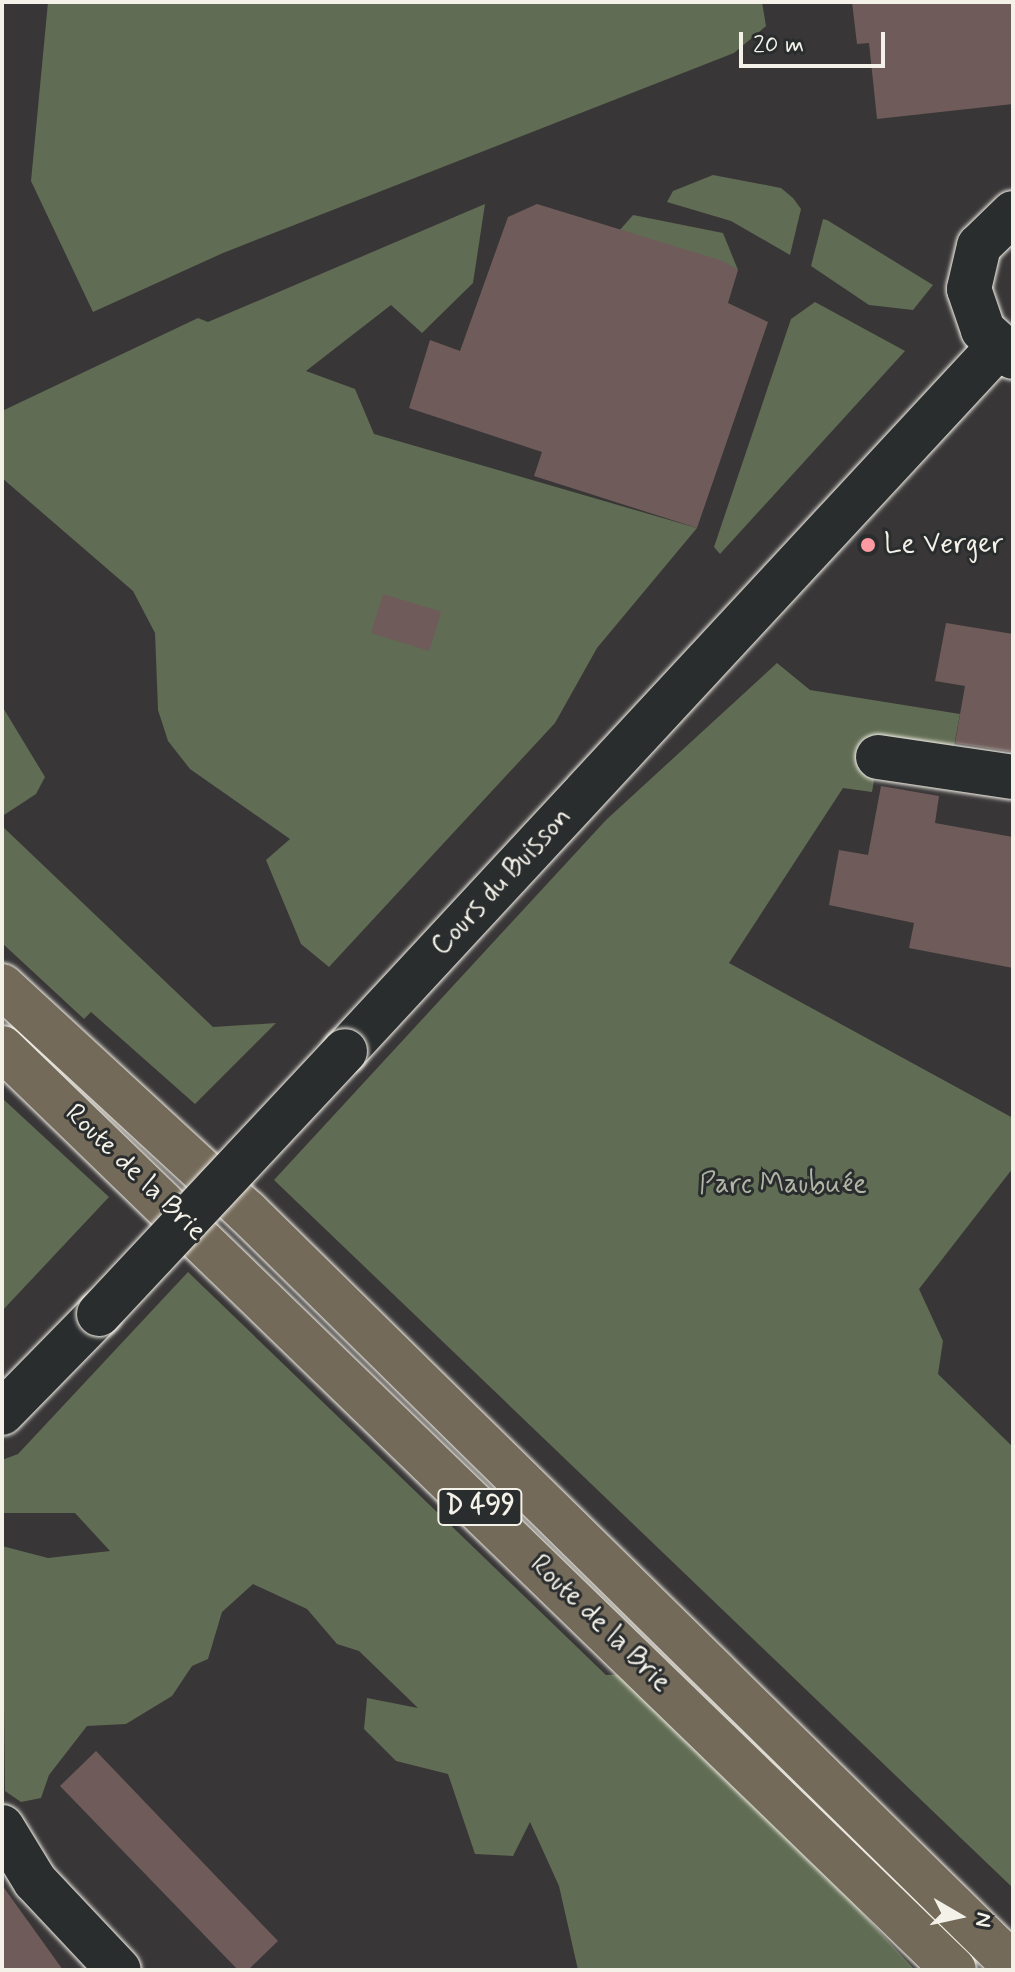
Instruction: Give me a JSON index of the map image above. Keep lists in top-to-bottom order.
{
  "streets": {
    "highway": ["Route de la Brie", "D 499"],
    "street": ["Cours du Buisson"]
  },
  "parks": ["Parc Maubuée"],
  "places": ["Le Verger"],
  "scale_bar": "20 m",
  "north": "right"
}
